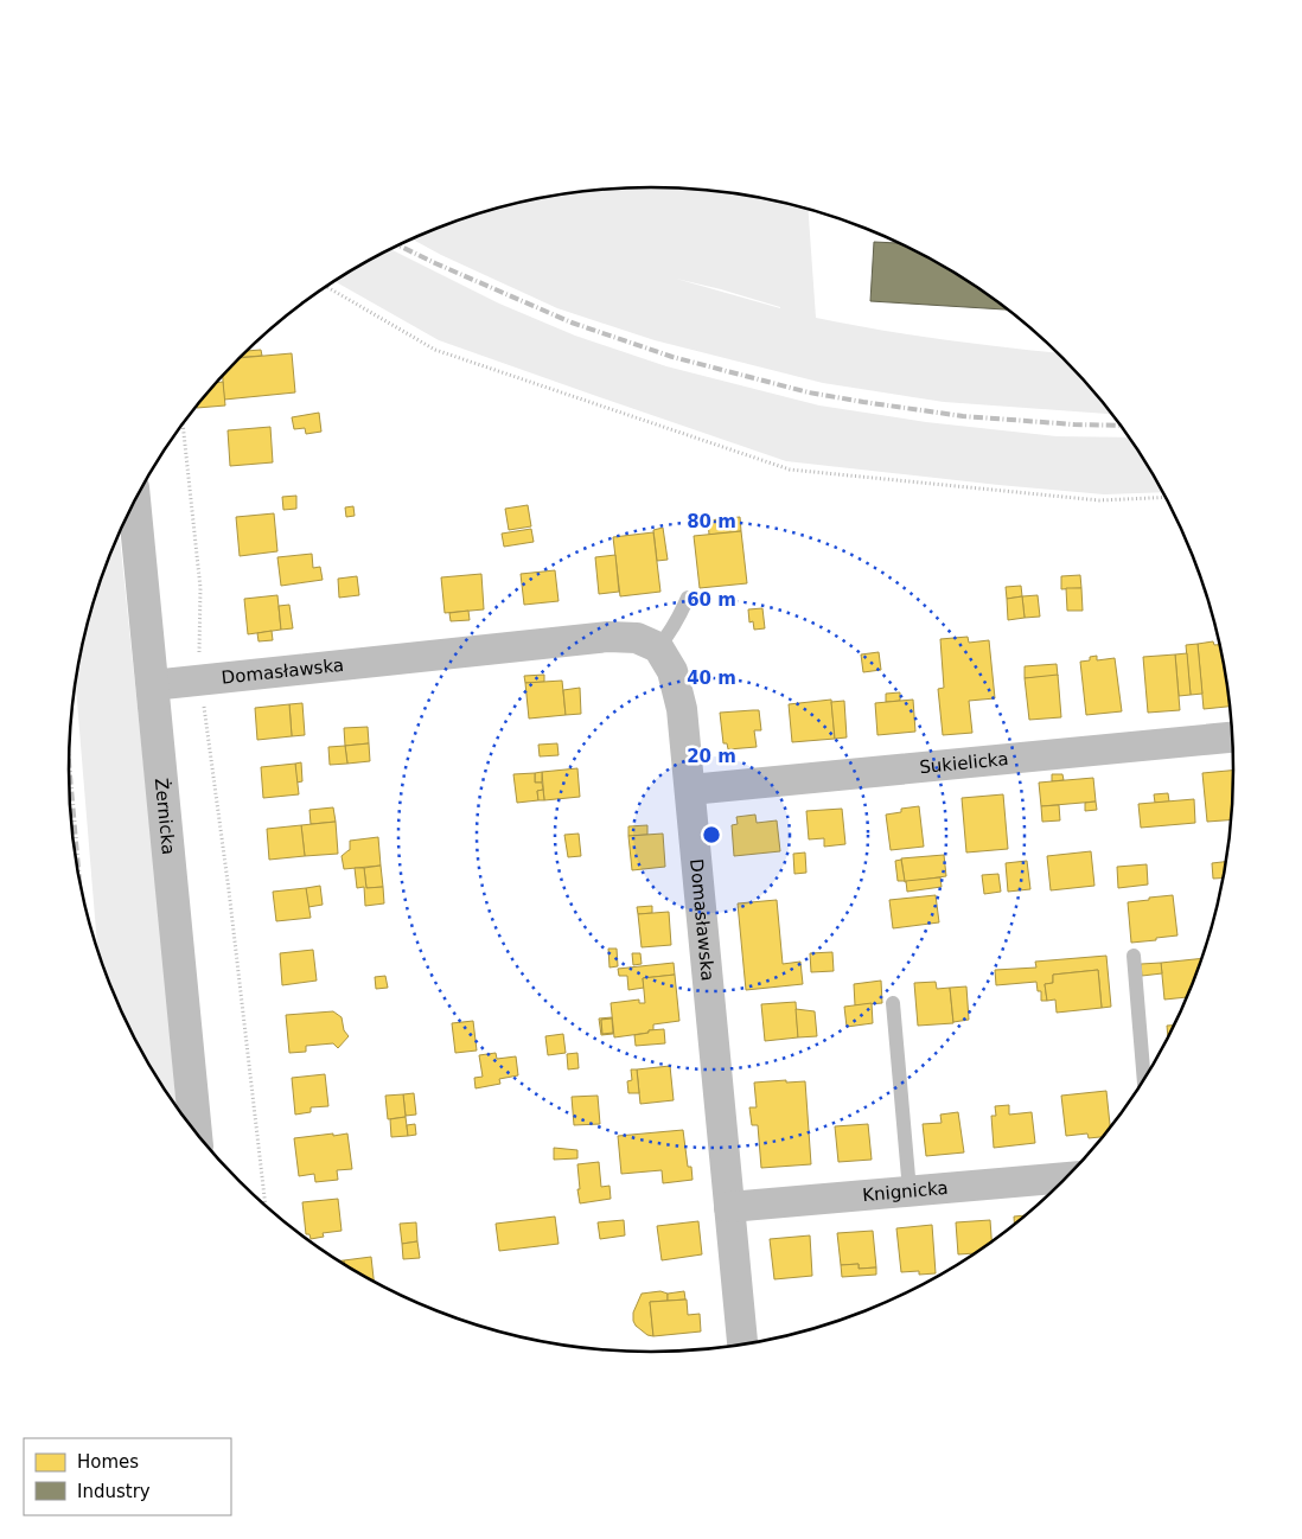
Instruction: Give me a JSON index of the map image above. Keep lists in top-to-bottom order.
{
  "streets": {
    "street": [
      "Domasławska",
      "Sukielicka",
      "Żernicka",
      "Knignicka"
    ]
  },
  "crossings": [
    ["Domasławska", "Sukielicka"],
    ["Domasławska", "Żernicka"],
    ["Domasławska", "Knignicka"]
  ],
  "legend": ["Homes", "Industry"],
  "rings": [
    "80 m",
    "60 m",
    "40 m",
    "20 m"
  ]
}
